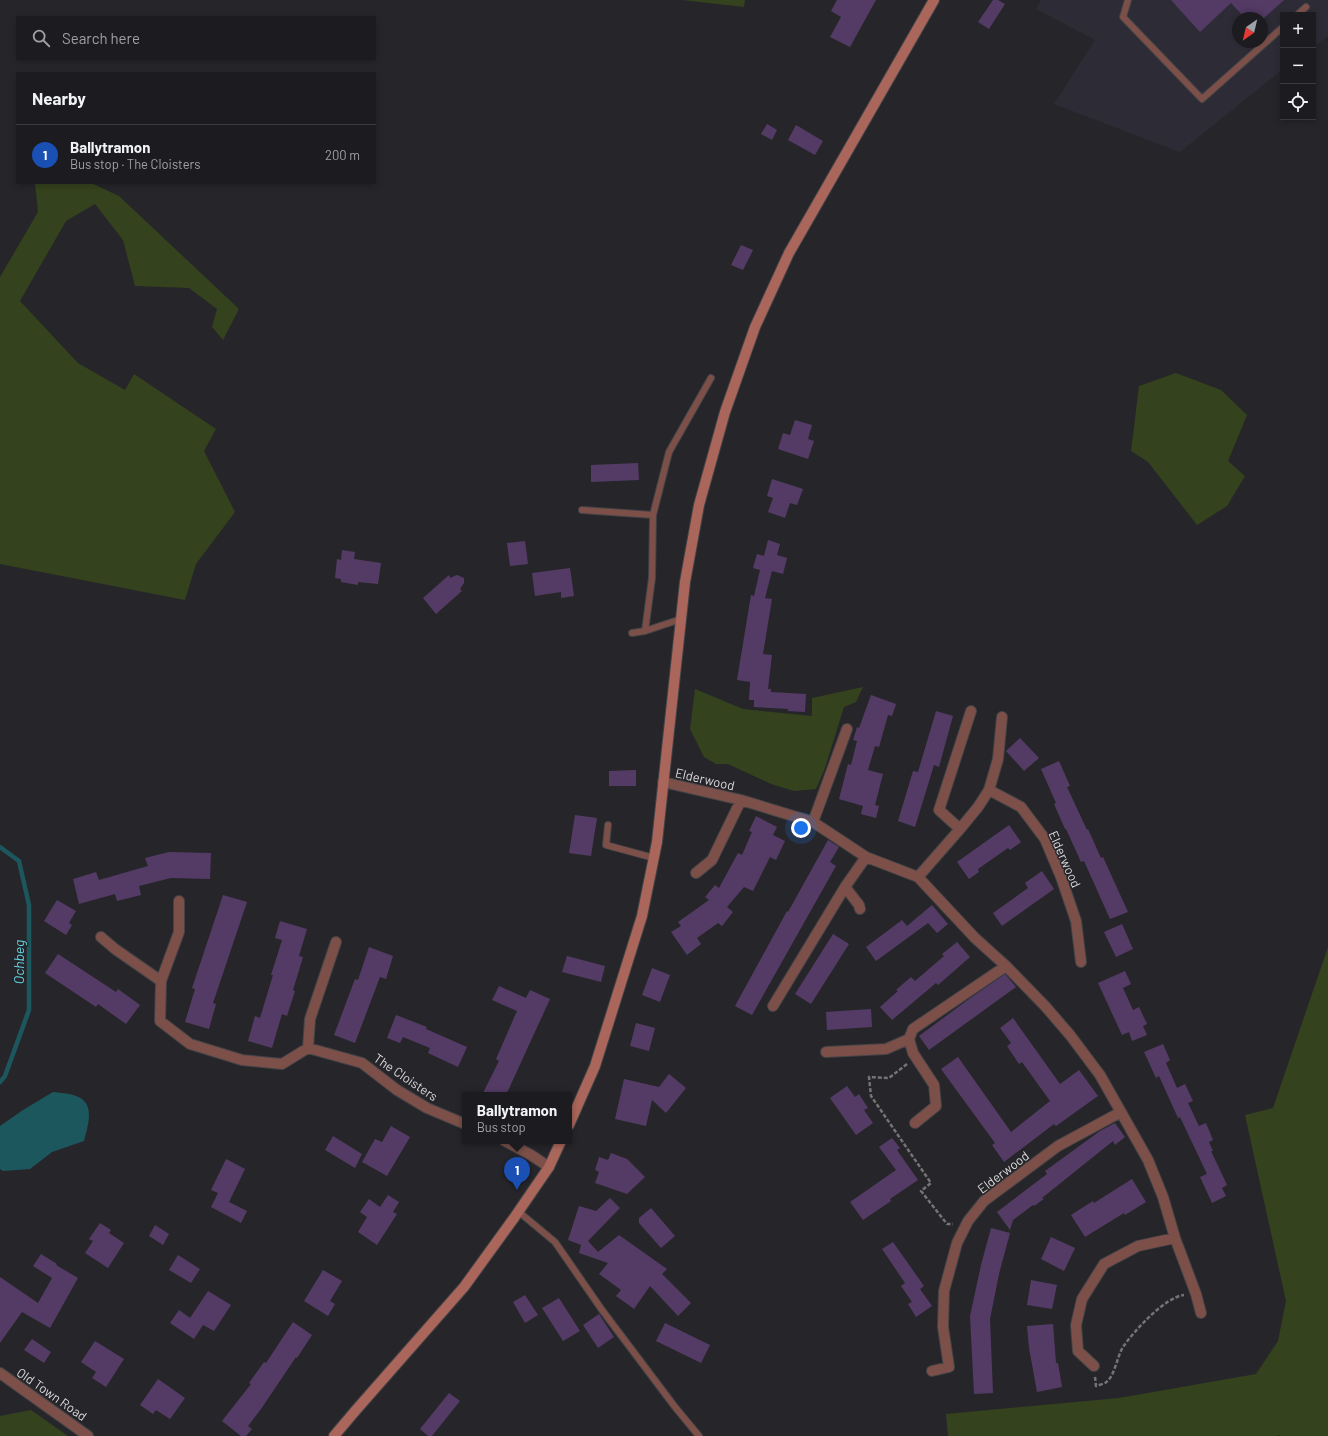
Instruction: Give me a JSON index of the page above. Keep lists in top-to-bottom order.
{
  "streets": {
    "street": ["Elderwood", "The Cloisters", "Old Town Road"]
  },
  "water": ["Ochbeg"],
  "north": "bottom left",
  "page": {
    "map_buttons": ["+", "−"],
    "search": "Search here",
    "heading": "Nearby",
    "list": [
      {
        "mark": "1",
        "name": "Ballytramon",
        "note": "Bus stop · The Cloisters",
        "value": "200 m"
      }
    ],
    "popup": ["Ballytramon", "Bus stop"],
    "pins": "1"
  }
}
